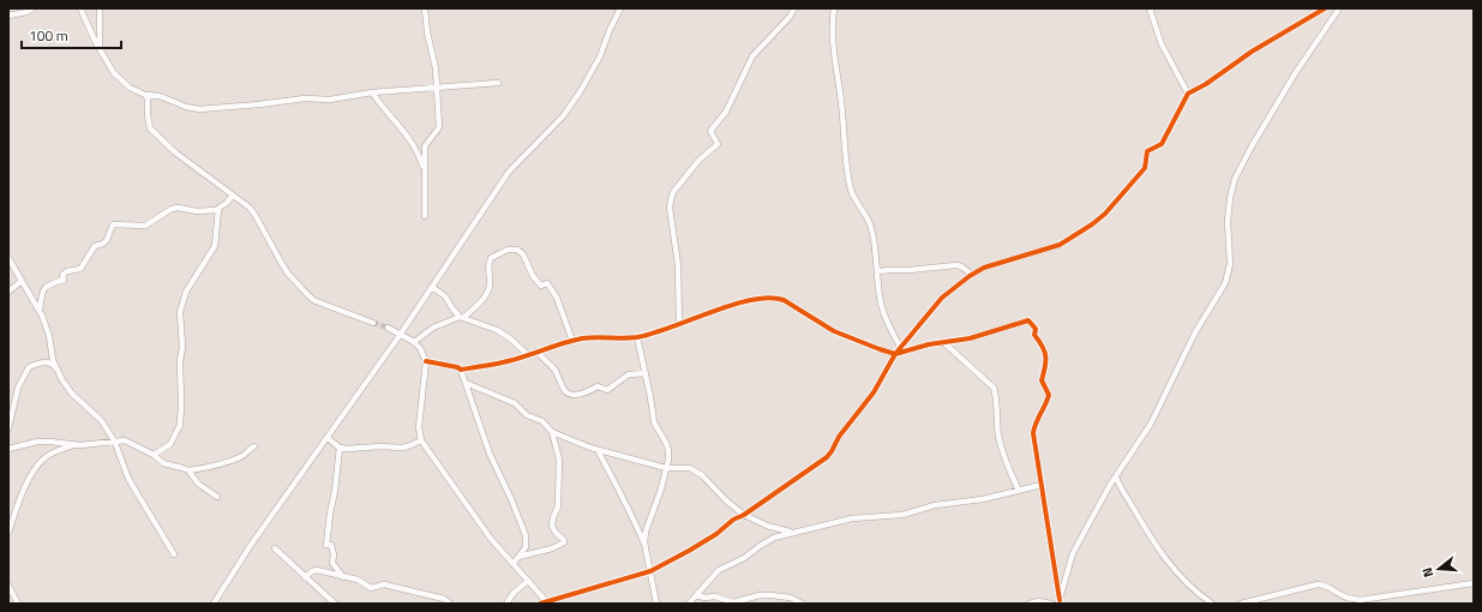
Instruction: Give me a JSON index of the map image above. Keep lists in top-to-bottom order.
{
  "scale_bar": "100 m",
  "north": "left"
}
